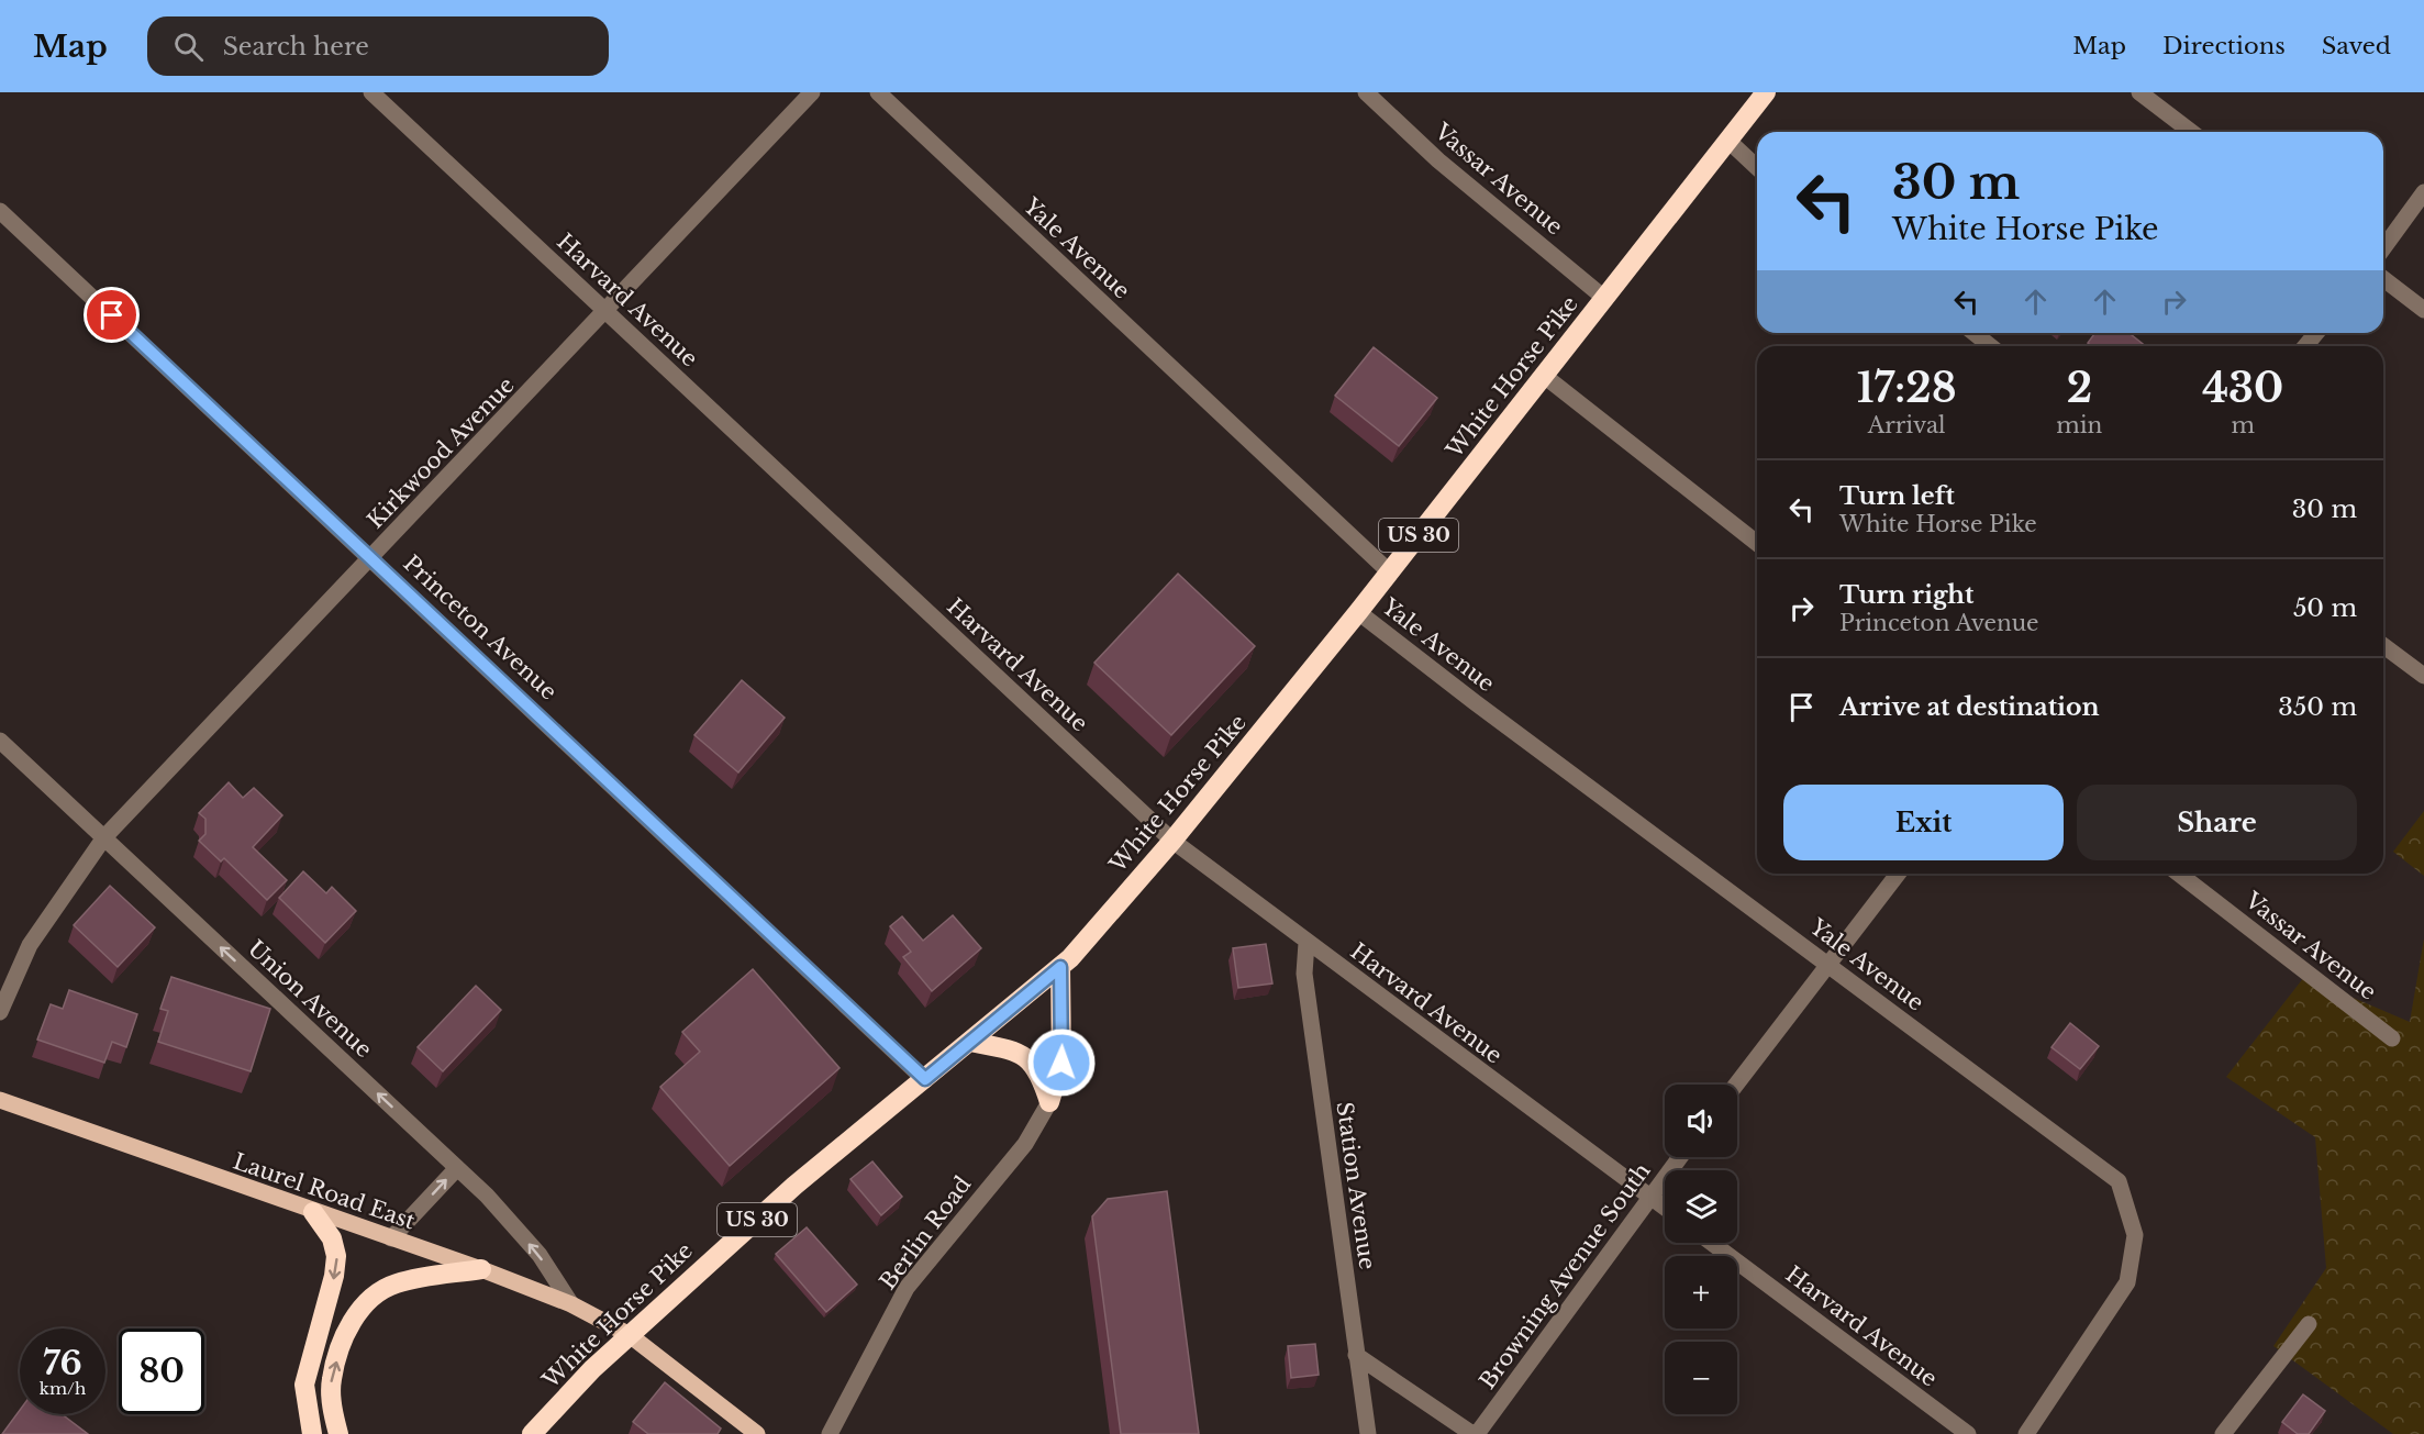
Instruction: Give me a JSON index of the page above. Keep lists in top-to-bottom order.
{
  "streets": {
    "highway": ["White Horse Pike", "US 30"],
    "main road": ["Laurel Road East"],
    "street": [
      "Vassar Avenue",
      "Yale Avenue",
      "Harvard Avenue",
      "Kirkwood Avenue",
      "Princeton Avenue",
      "Union Avenue",
      "Station Avenue",
      "Berlin Road",
      "Browning Avenue South"
    ]
  },
  "crossings": [
    ["Vassar Avenue", "White Horse Pike"],
    ["Yale Avenue", "White Horse Pike"],
    ["Harvard Avenue", "White Horse Pike"],
    ["Harvard Avenue", "Kirkwood Avenue"],
    ["Harvard Avenue", "Station Avenue"],
    ["Harvard Avenue", "Browning Avenue South"],
    ["White Horse Pike", "Princeton Avenue"],
    ["White Horse Pike", "Laurel Road East"],
    ["Kirkwood Avenue", "Princeton Avenue"],
    ["Kirkwood Avenue", "Union Avenue"],
    ["Union Avenue", "Laurel Road East"]
  ],
  "one_way": ["Union Avenue"],
  "page": {
    "header": "Map",
    "search": "Search here",
    "nav": ["Map", "Directions", "Saved"],
    "turn": ["30 m", "White Horse Pike"],
    "eta": [
      "17:28",
      "Arrival",
      "2",
      "min",
      "430",
      "m"
    ],
    "list": [
      {
        "name": "Turn left",
        "note": "White Horse Pike",
        "value": "30 m"
      },
      {
        "name": "Turn right",
        "note": "Princeton Avenue",
        "value": "50 m"
      },
      {
        "name": "Arrive at destination",
        "value": "350 m"
      }
    ],
    "buttons": ["Exit", "Share"],
    "map_buttons": ["+", "−"],
    "speed": "76 km/h",
    "limit": "80"
  }
}
